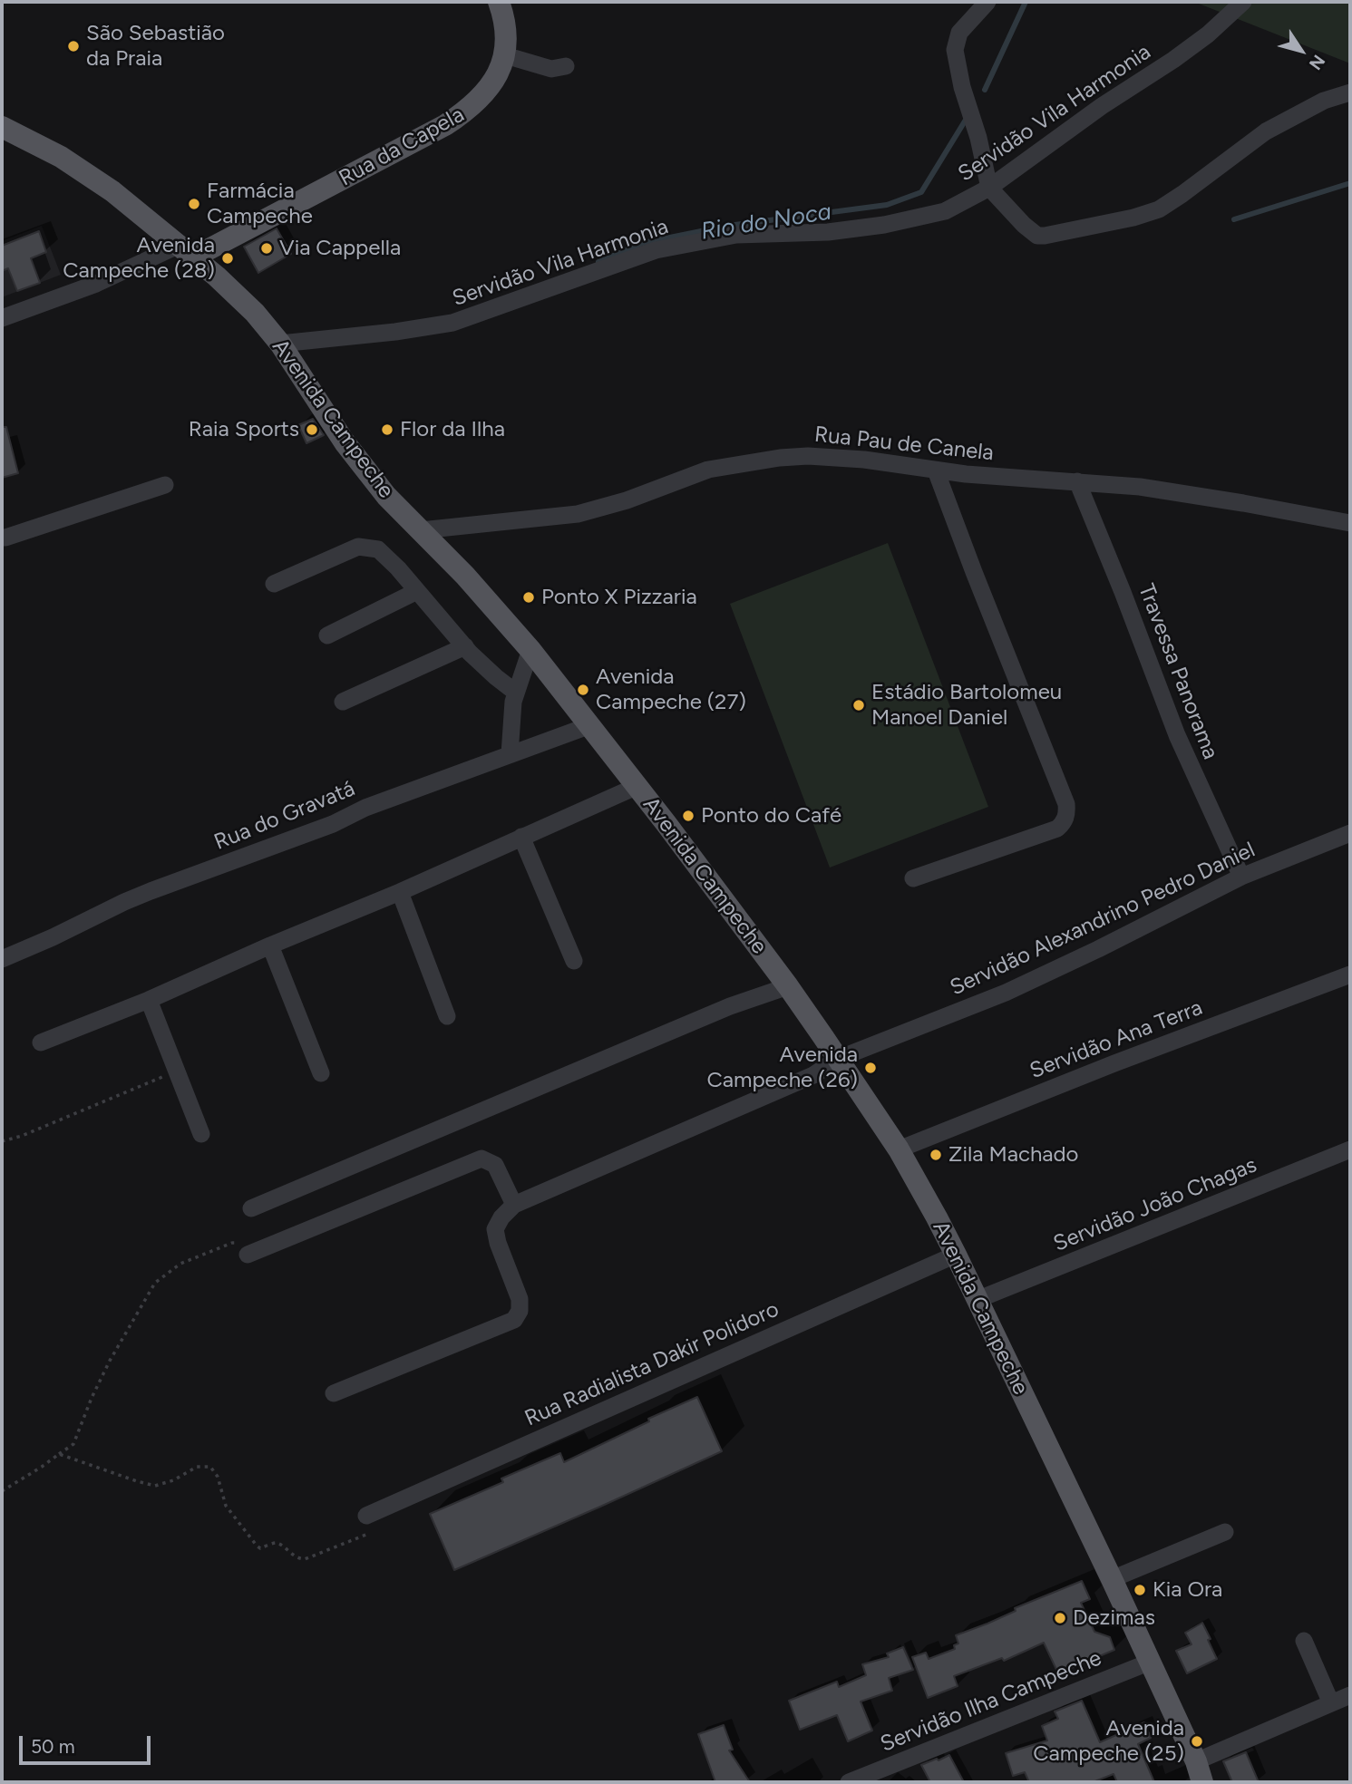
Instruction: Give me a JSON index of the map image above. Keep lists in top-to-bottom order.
{
  "streets": {
    "main road": ["Rua da Capela", "Avenida Campeche"],
    "street": [
      "Servidão Vila Harmonia",
      "Rua Pau de Canela",
      "Travessa Panorama",
      "Rua do Gravatá",
      "Servidão Alexandrino Pedro Daniel",
      "Servidão Ana Terra",
      "Servidão João Chagas",
      "Rua Radialista Dakir Polidoro",
      "Servidão Ilha Campeche"
    ]
  },
  "crossings": [
    ["Servidão Vila Harmonia", "Avenida Campeche"],
    ["Rua da Capela", "Avenida Campeche"],
    ["Avenida Campeche", "Rua Pau de Canela"],
    ["Avenida Campeche", "Rua do Gravatá"],
    ["Avenida Campeche", "Servidão Alexandrino Pedro Daniel"],
    ["Avenida Campeche", "Servidão Ana Terra"],
    ["Avenida Campeche", "Servidão João Chagas"],
    ["Avenida Campeche", "Rua Radialista Dakir Polidoro"],
    ["Avenida Campeche", "Servidão Ilha Campeche"],
    ["Rua Pau de Canela", "Travessa Panorama"],
    ["Travessa Panorama", "Servidão Alexandrino Pedro Daniel"]
  ],
  "water": ["Rio do Noca"],
  "places": [
    "São Sebastião da Praia",
    "Farmácia Campeche",
    "Via Cappella",
    "Avenida Campeche (28)",
    "Raia Sports",
    "Flor da Ilha",
    "Ponto X Pizzaria",
    "Avenida Campeche (27)",
    "Estádio Bartolomeu Manoel Daniel",
    "Ponto do Café",
    "Avenida Campeche (26)",
    "Zila Machado",
    "Kia Ora",
    "Dezimas",
    "Avenida Campeche (25)"
  ],
  "scale_bar": "50 m",
  "north": "bottom right"
}
